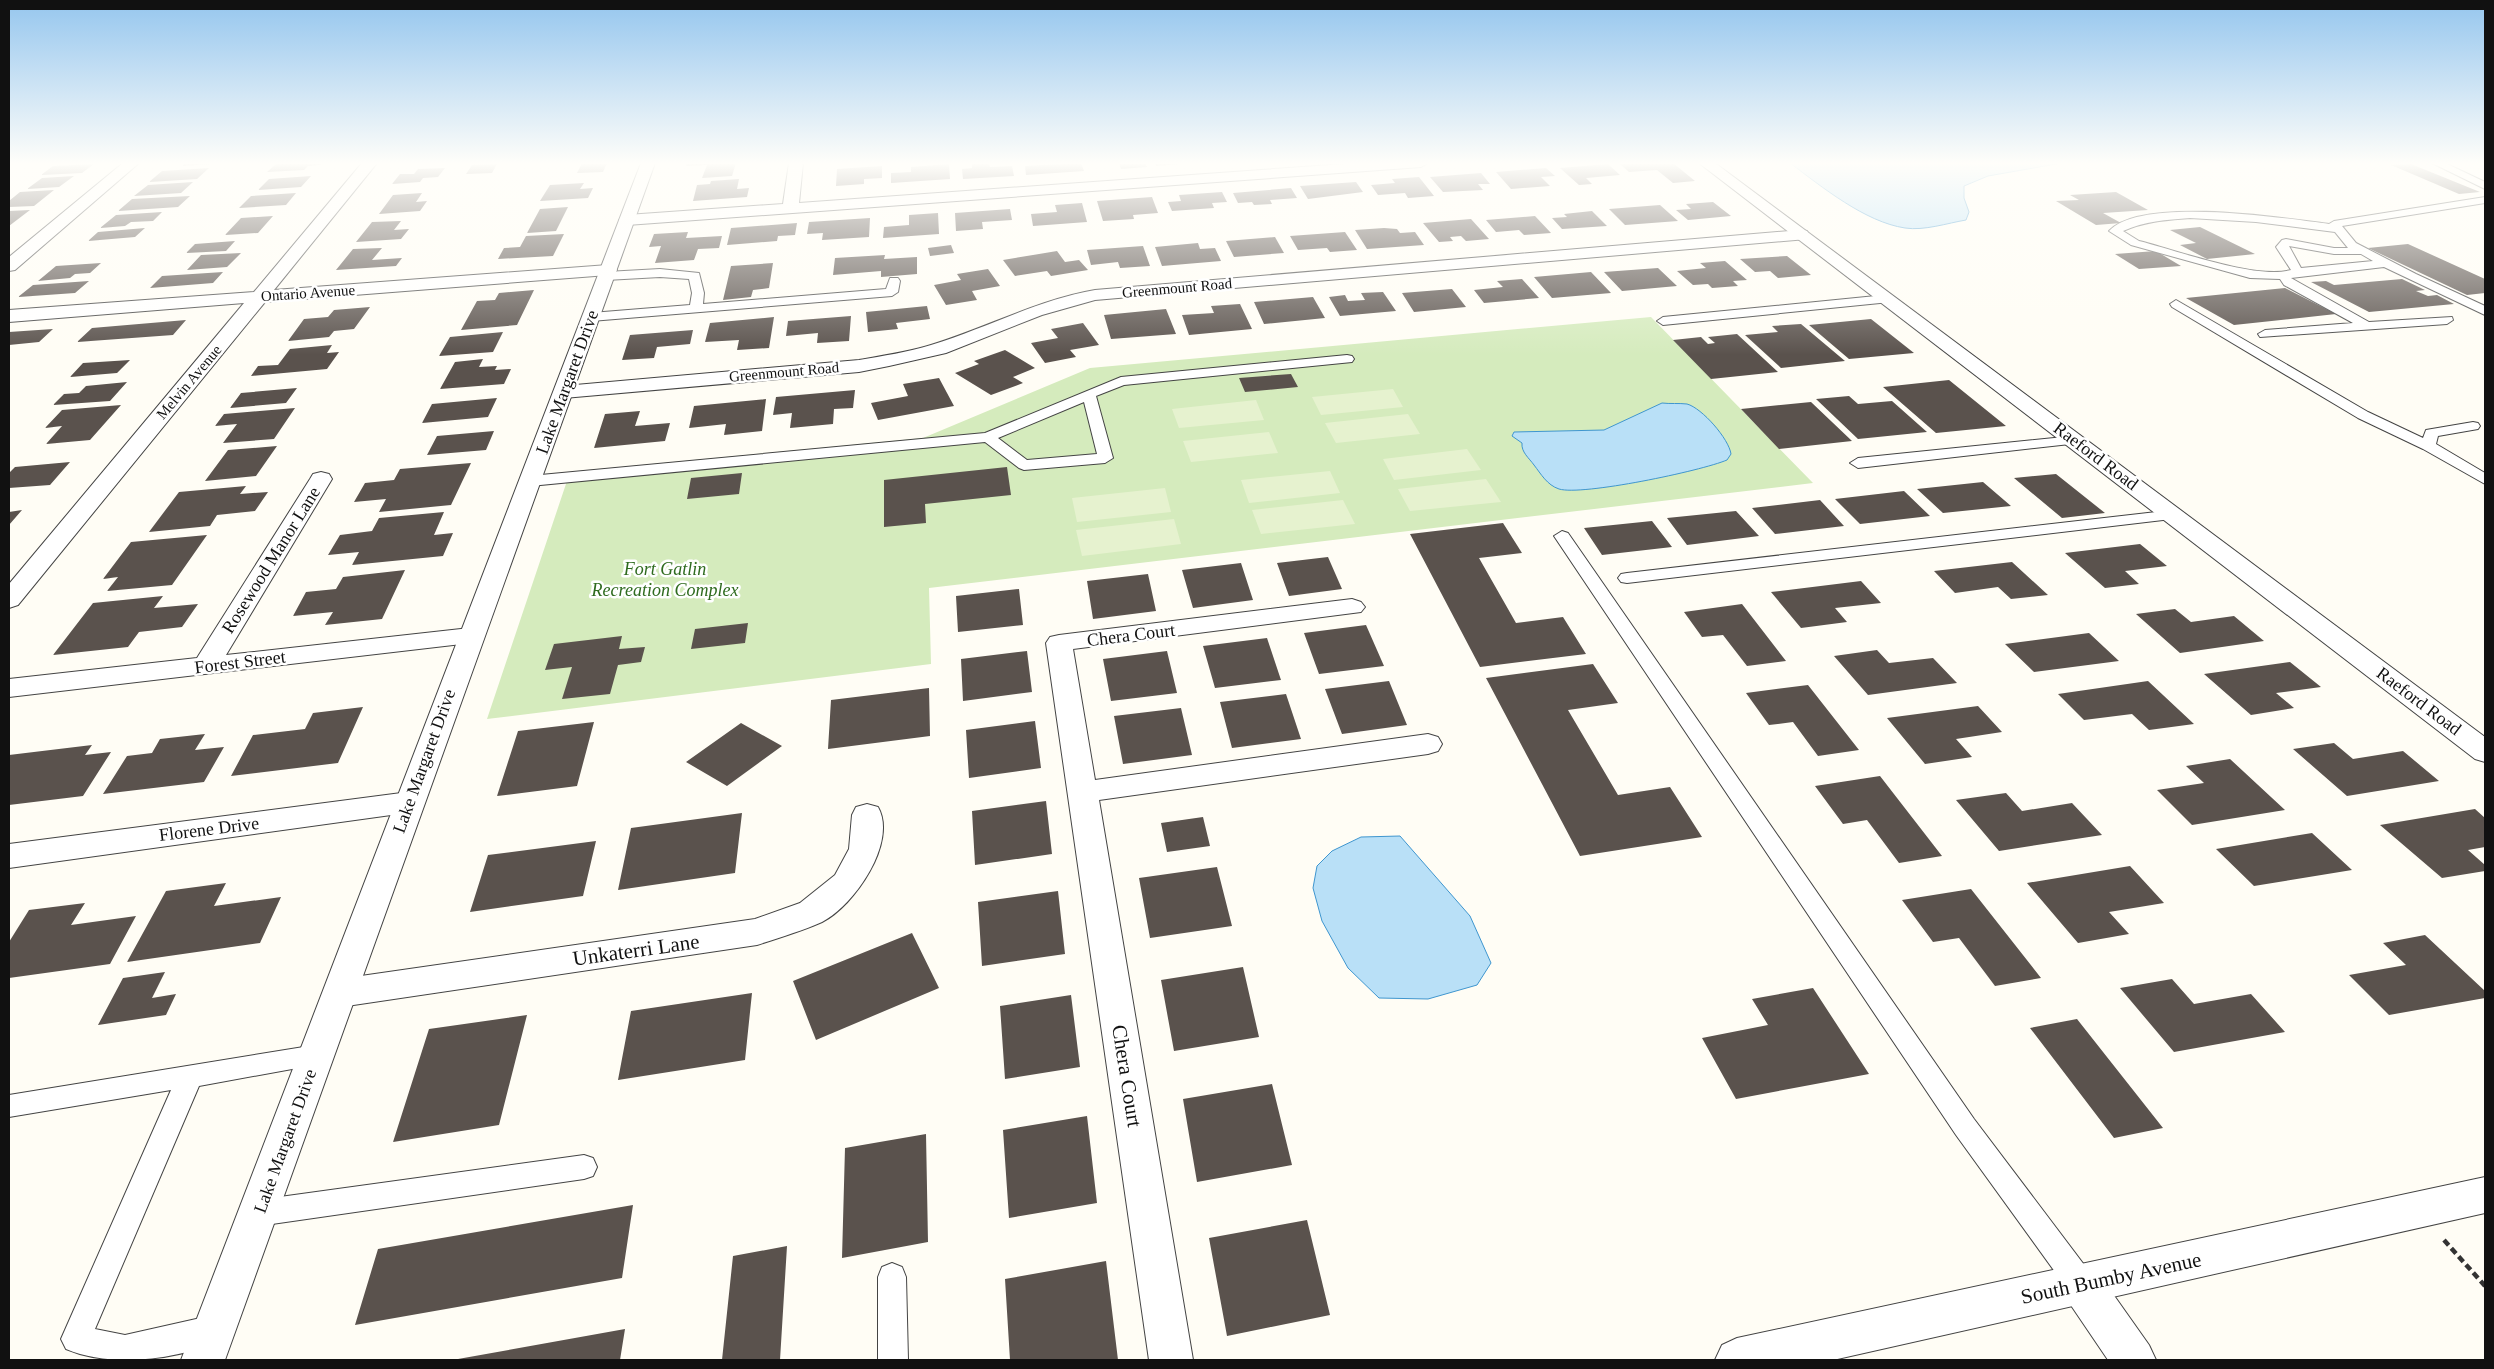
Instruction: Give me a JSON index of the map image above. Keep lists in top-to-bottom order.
{
  "streets": {
    "street": [
      "Greenmount Road",
      "Ontario Avenue",
      "Melvin Avenue",
      "Lake Margaret Drive",
      "Raeford Road",
      "Rosewood Manor Lane",
      "Chera Court",
      "Forest Street",
      "Florene Drive",
      "Unkaterri Lane",
      "South Bumby Avenue"
    ]
  },
  "crossings": [
    ["Greenmount Road", "Lake Margaret Drive"],
    ["Greenmount Road", "Raeford Road"],
    ["Ontario Avenue", "Melvin Avenue"],
    ["Ontario Avenue", "Lake Margaret Drive"],
    ["Lake Margaret Drive", "Forest Street"],
    ["Lake Margaret Drive", "Florene Drive"],
    ["Lake Margaret Drive", "Unkaterri Lane"],
    ["Rosewood Manor Lane", "Forest Street"]
  ],
  "parks": ["Fort Gatlin Recreation Complex"]
}
